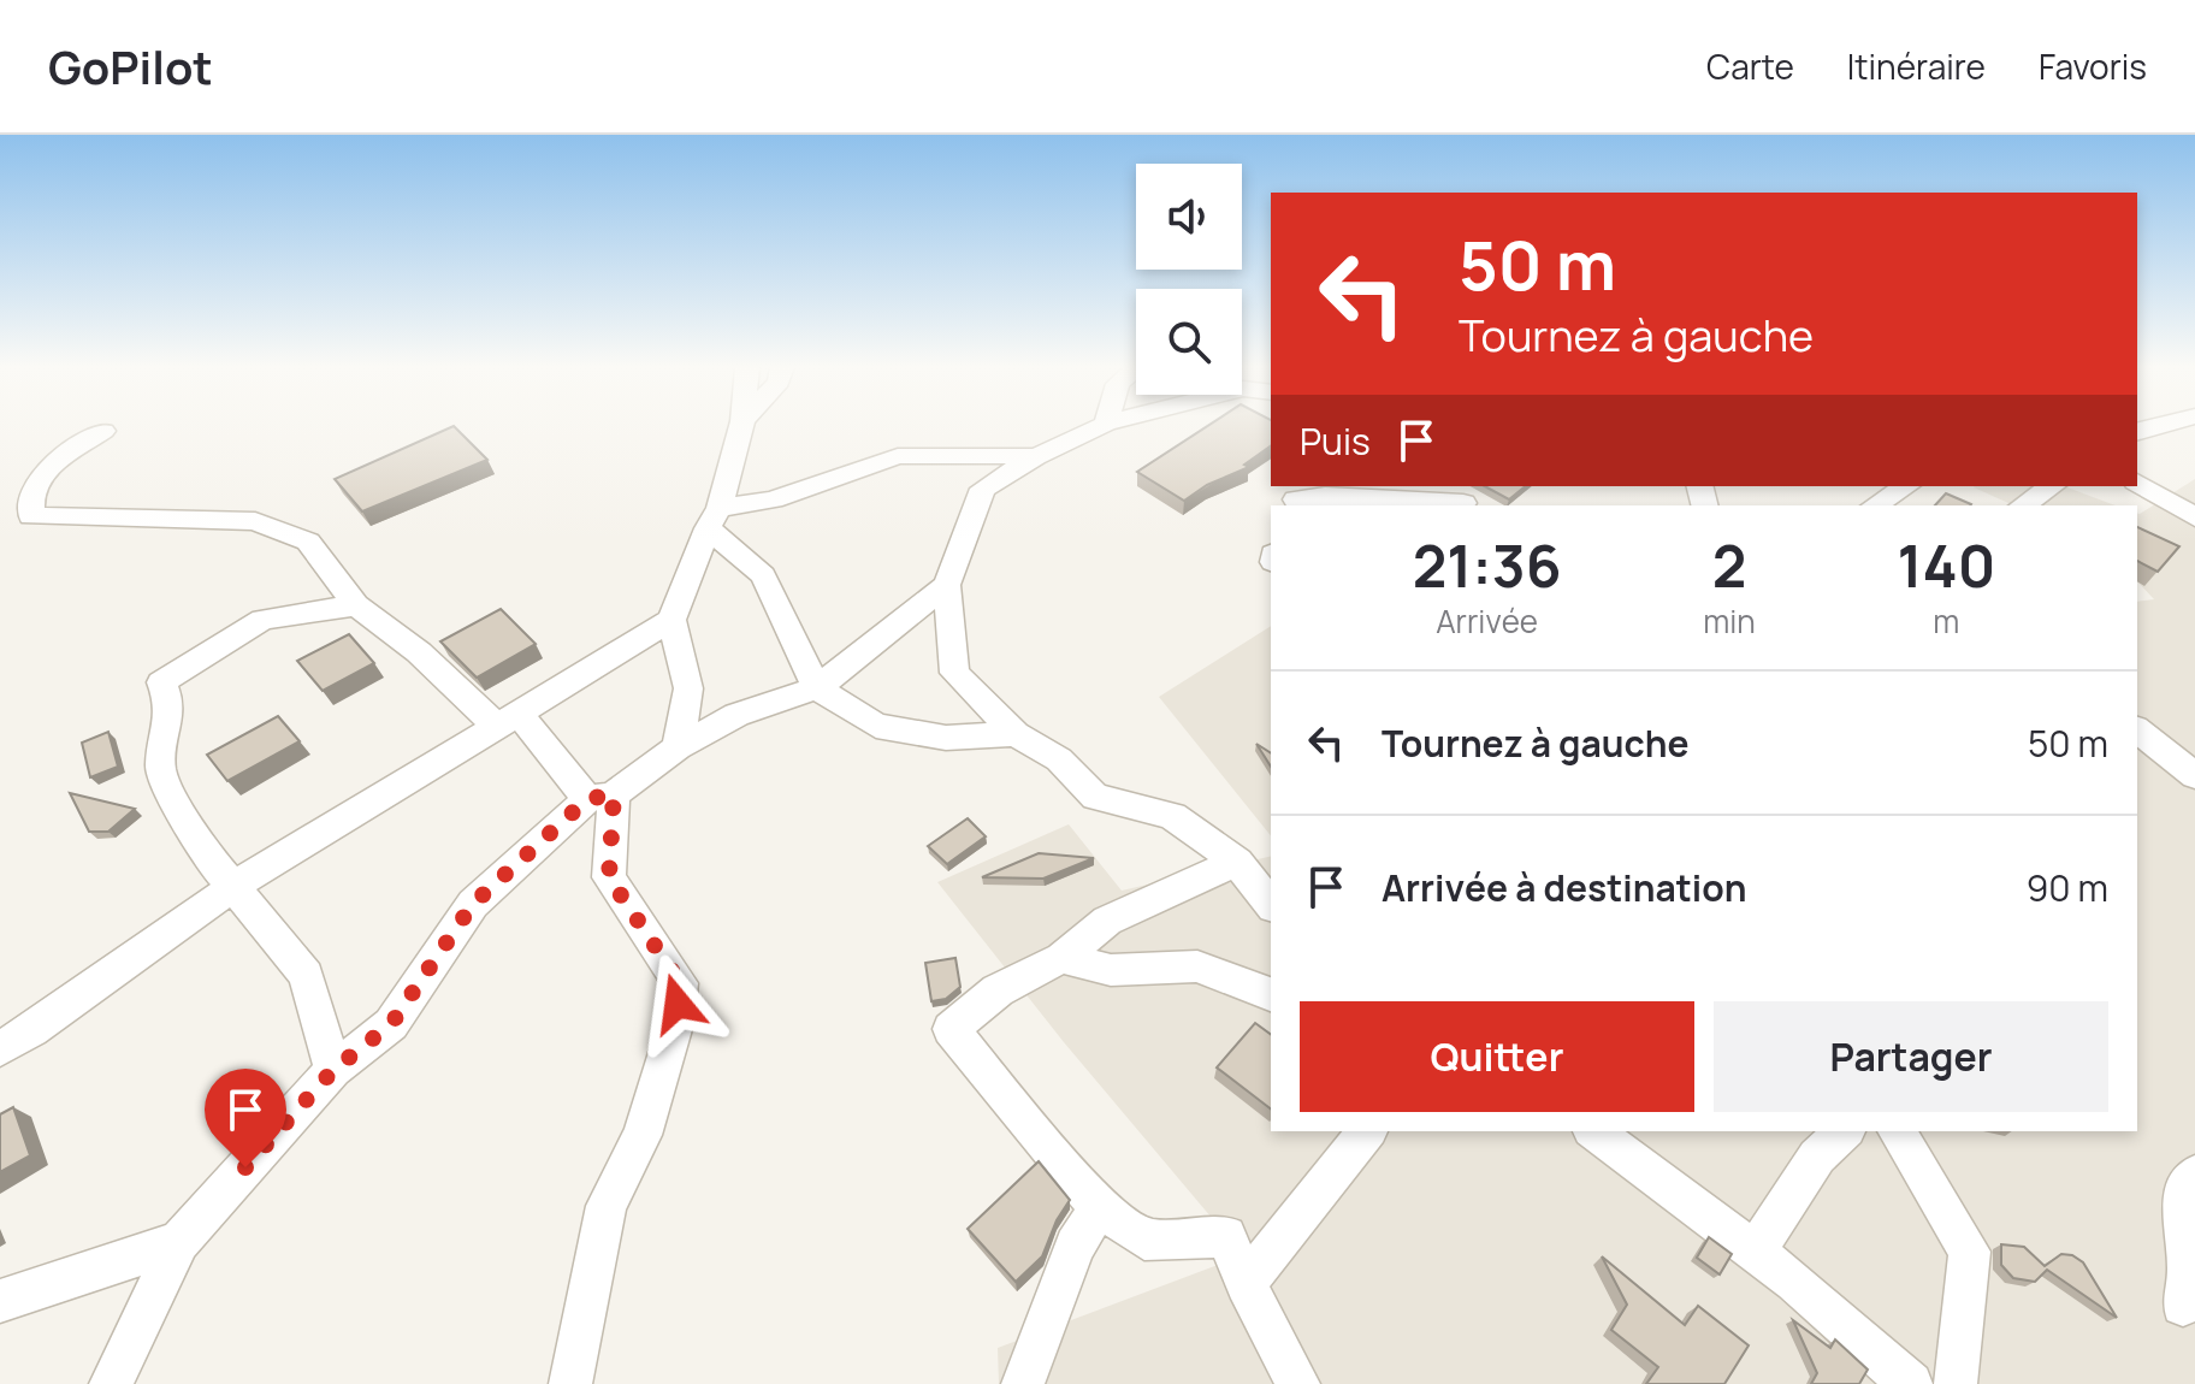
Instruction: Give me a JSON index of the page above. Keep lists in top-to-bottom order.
{
  "page": {
    "header": "GoPilot",
    "nav": ["Carte", "Itinéraire", "Favoris"],
    "turn": ["50 m", "Tournez à gauche"],
    "then": "Puis",
    "eta": [
      "21:36",
      "Arrivée",
      "2",
      "min",
      "140",
      "m"
    ],
    "list": [
      {
        "name": "Tournez à gauche",
        "value": "50 m"
      },
      {
        "name": "Arrivée à destination",
        "value": "90 m"
      }
    ],
    "buttons": ["Quitter", "Partager"]
  }
}
